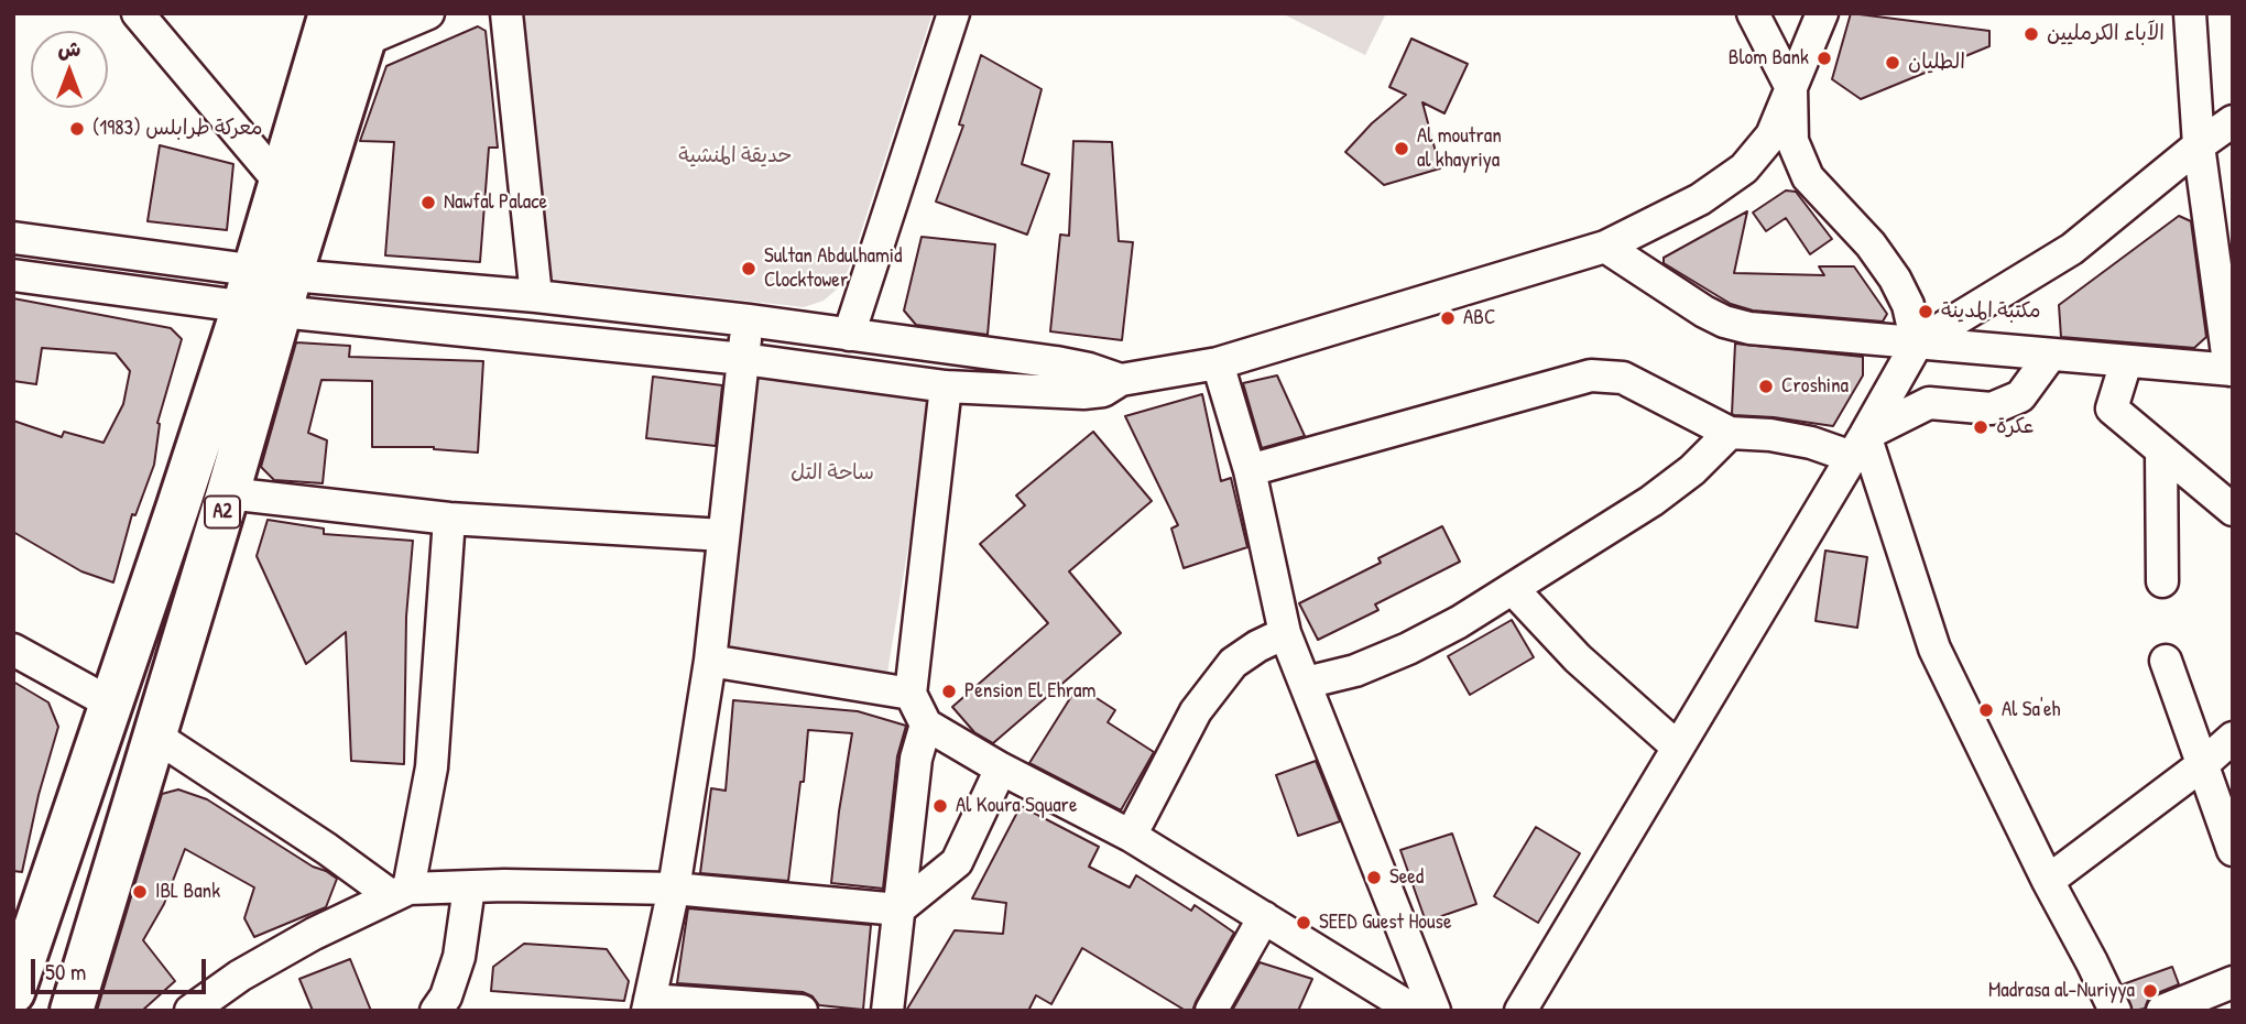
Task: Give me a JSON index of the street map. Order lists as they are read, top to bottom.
{
  "streets": {
    "highway": ["A2"]
  },
  "parks": ["حديقة المنشية", "ساحة التل"],
  "places": [
    "الآباء الكرمليين",
    "Blom Bank",
    "الطليان",
    "معركة طرابلس (1983)",
    "Al moutran al khayriya",
    "Nawfal Palace",
    "Sultan Abdulhamid Clocktower",
    "مكتبة المدينة",
    "ABC",
    "Croshina",
    "عكرة",
    "Pension El Ehram",
    "Al Sa'eh",
    "Al Koura Square",
    "Seed",
    "IBL Bank",
    "SEED Guest House",
    "Madrasa al-Nuriyya"
  ],
  "scale_bar": "50 m",
  "north": "top"
}
